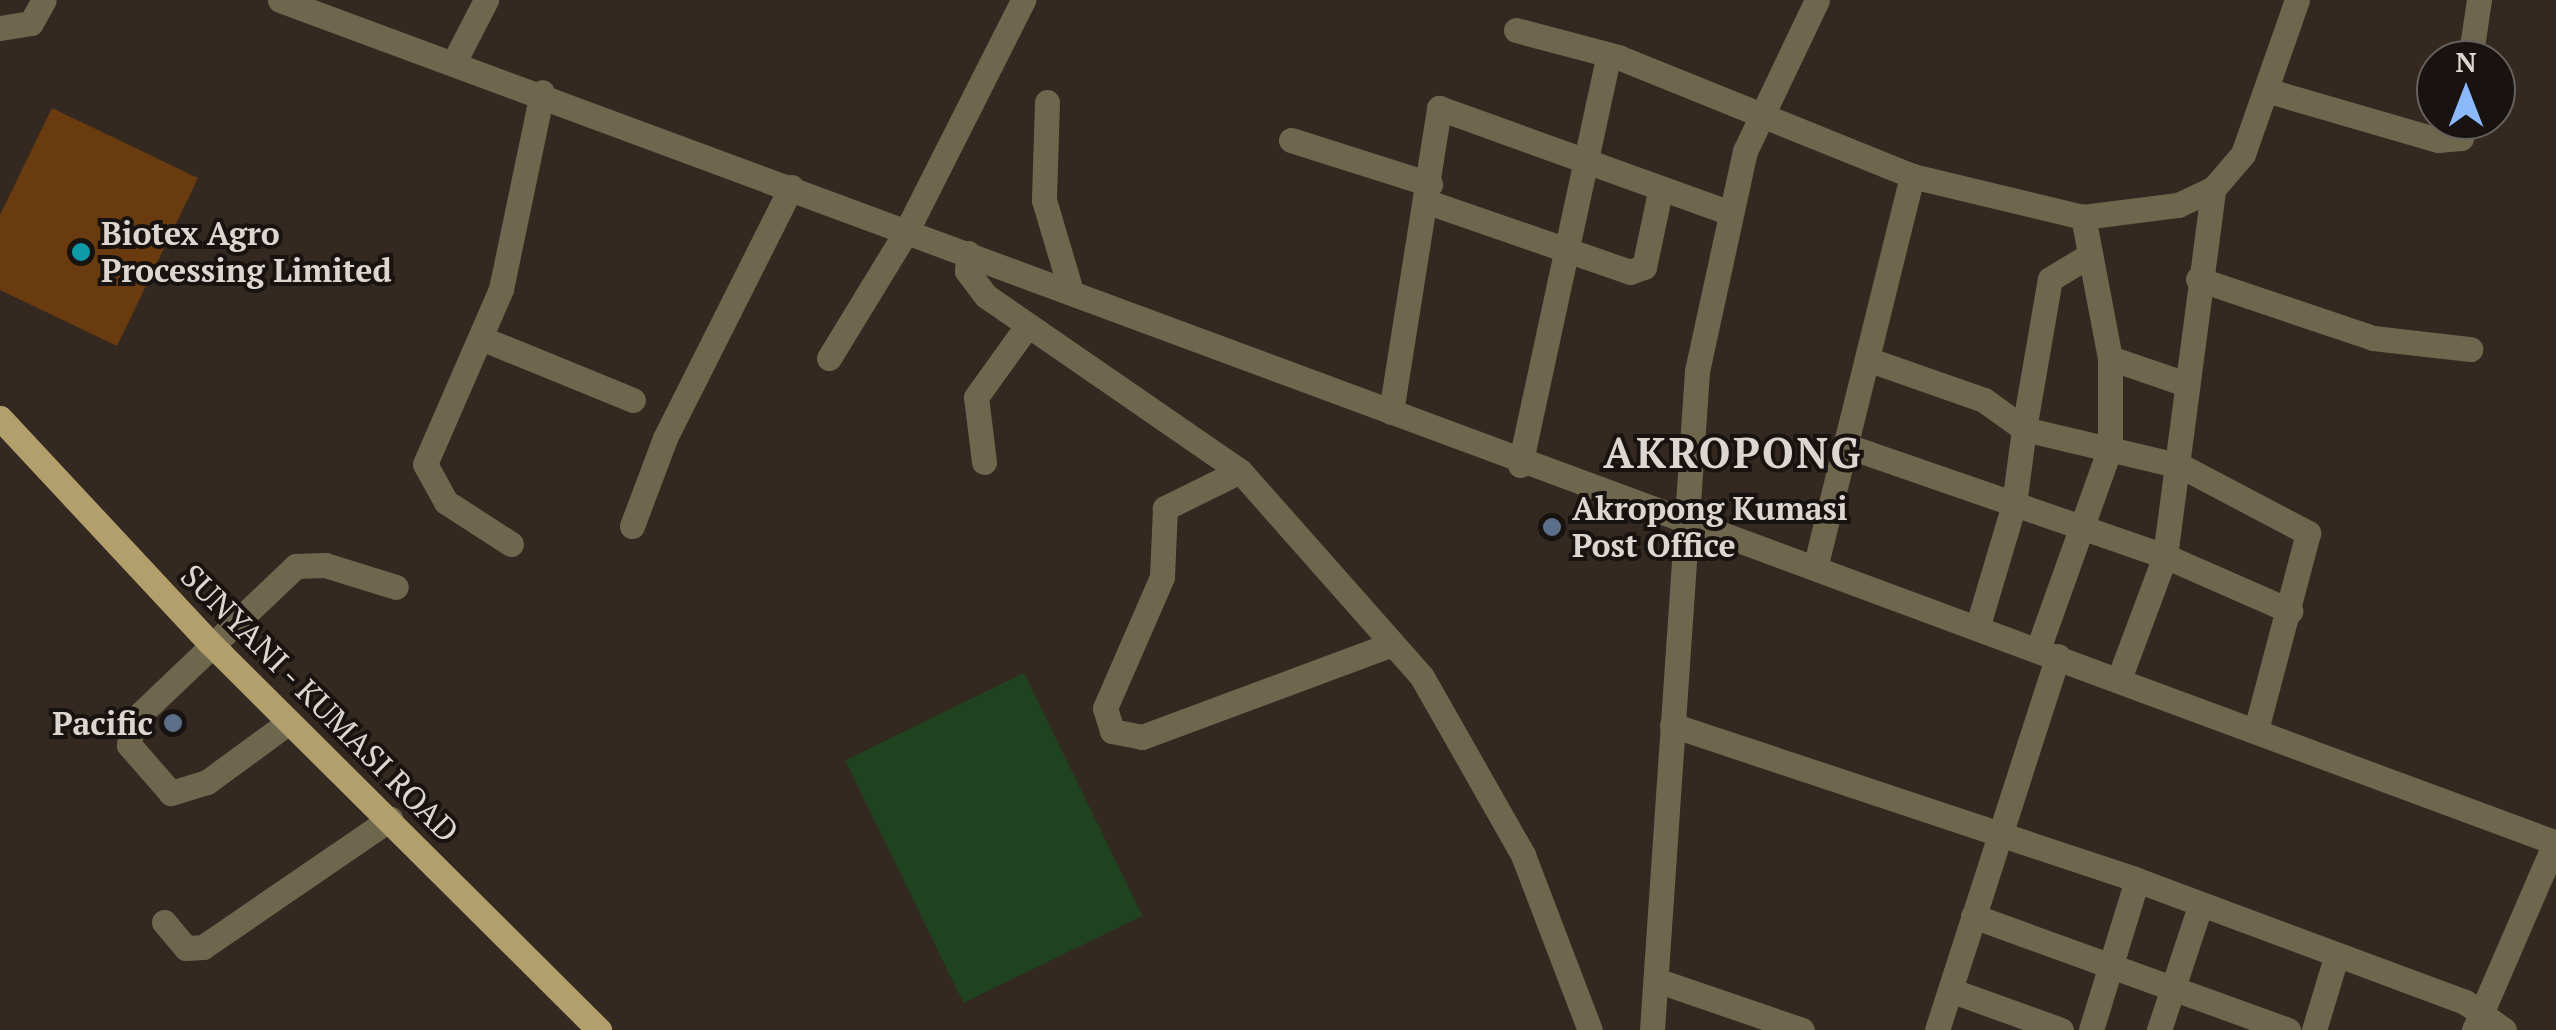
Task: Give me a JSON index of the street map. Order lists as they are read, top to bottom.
{
  "streets": {
    "main road": ["SUNYANI - KUMASI ROAD"]
  },
  "districts": ["AKROPONG"],
  "places": ["Biotex Agro Processing Limited", "Akropong Kumasi Post Office", "Pacific"],
  "north": "top"
}
